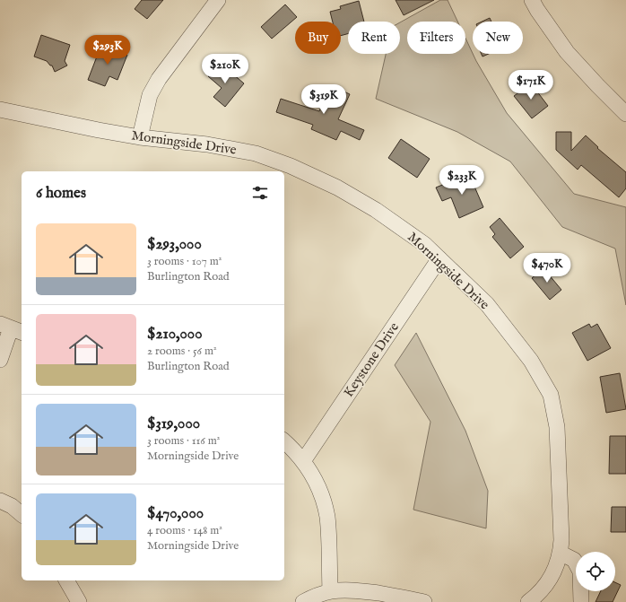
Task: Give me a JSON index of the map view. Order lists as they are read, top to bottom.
{
  "streets": {
    "street": ["Morningside Drive", "Keystone Drive"]
  },
  "crossings": [
    ["Morningside Drive", "Keystone Drive"]
  ],
  "page": {
    "chip": [
      "Buy",
      "Rent",
      "Filters",
      "New"
    ],
    "price": [
      "$293K",
      "$210K",
      "$171K",
      "$319K",
      "$233K",
      "$470K"
    ],
    "heading": "6 homes",
    "list": [
      {
        "name": "$293,000",
        "note": "3 rooms · 107 m² · Burlington Road"
      },
      {
        "name": "$210,000",
        "note": "2 rooms · 56 m² · Burlington Road"
      },
      {
        "name": "$319,000",
        "note": "3 rooms · 116 m² · Morningside Drive"
      },
      {
        "name": "$470,000",
        "note": "4 rooms · 148 m² · Morningside Drive"
      }
    ]
  }
}
